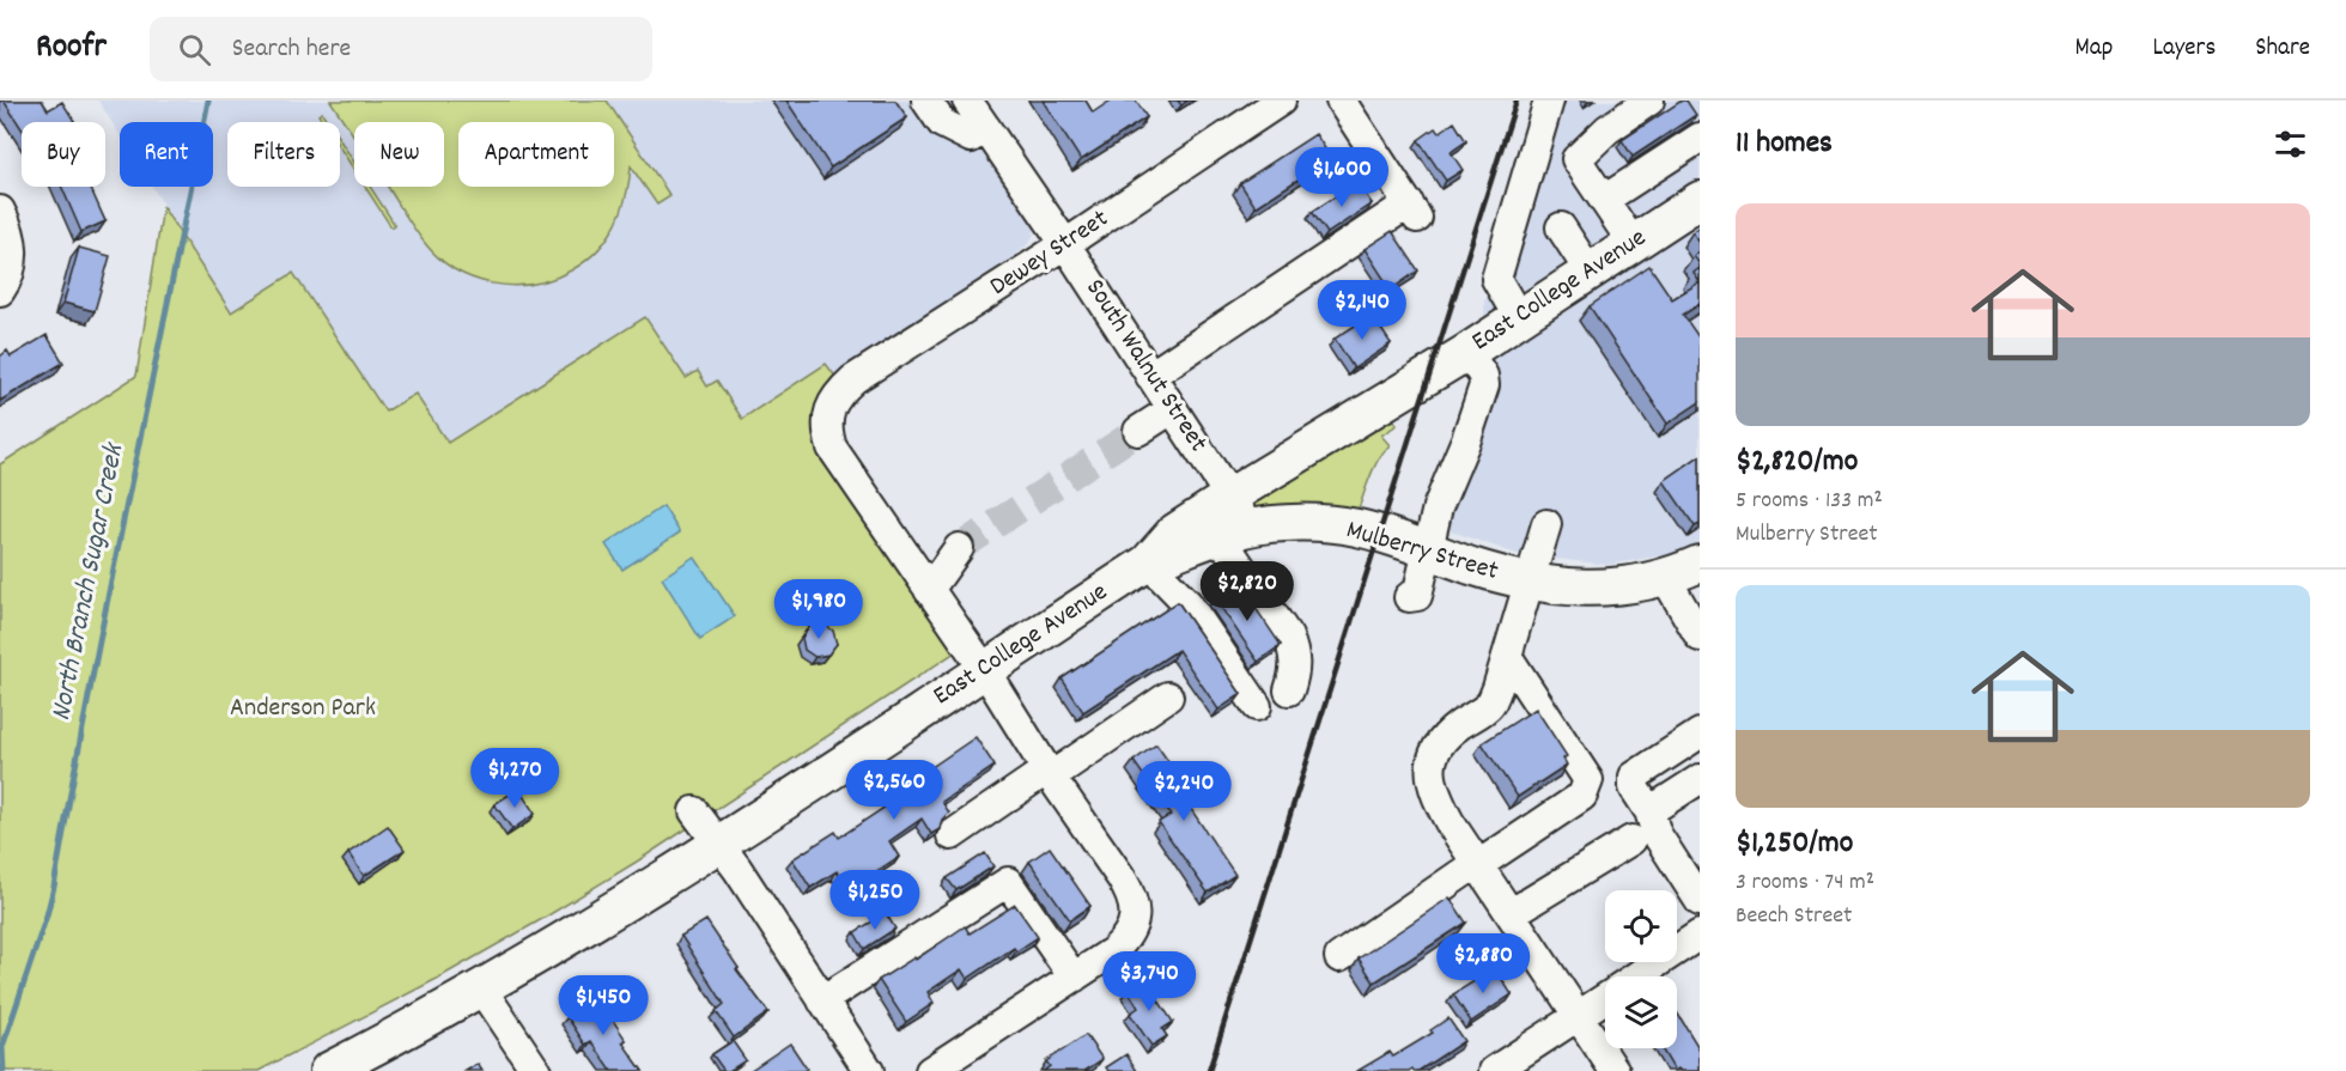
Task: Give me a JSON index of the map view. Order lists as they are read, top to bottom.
{
  "streets": {
    "main road": ["East College Avenue", "Mulberry Street"],
    "street": ["Dewey Street", "South Walnut Street"]
  },
  "crossings": [
    ["Dewey Street", "South Walnut Street"],
    ["East College Avenue", "South Walnut Street"],
    ["East College Avenue", "Mulberry Street"],
    ["South Walnut Street", "Mulberry Street"]
  ],
  "water": ["North Branch Sugar Creek"],
  "parks": ["Anderson Park"],
  "page": {
    "header": "Roofr",
    "search": "Search here",
    "nav": ["Map", "Layers", "Share"],
    "heading": "11 homes",
    "chip": [
      "Buy",
      "Rent",
      "Filters",
      "New",
      "Apartment"
    ],
    "price": [
      "$1,600",
      "$2,140",
      "$2,820",
      "$1,980",
      "$1,270",
      "$2,560",
      "$2,240",
      "$1,250",
      "$2,880",
      "$3,740",
      "$1,450"
    ],
    "list": [
      {
        "name": "$2,820/mo",
        "note": "5 rooms · 133 m² · Mulberry Street"
      },
      {
        "name": "$1,250/mo",
        "note": "3 rooms · 74 m² · Beech Street"
      }
    ]
  }
}
